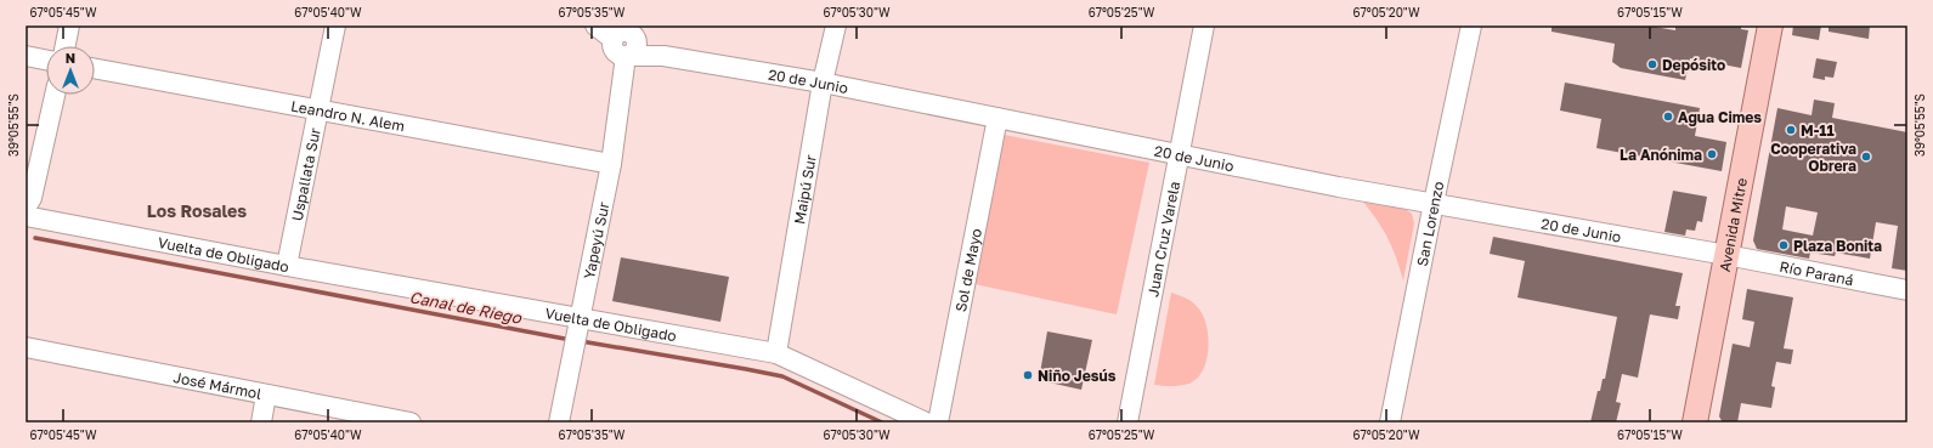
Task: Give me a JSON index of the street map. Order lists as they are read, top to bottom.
{
  "streets": {
    "main road": ["Avenida Mitre"],
    "street": [
      "20 de Junio",
      "Leandro N. Alem",
      "Uspallata Sur",
      "Maipú Sur",
      "San Lorenzo",
      "Juan Cruz Varela",
      "Yapeyú Sur",
      "Vuelta de Obligado",
      "Sol de Mayo",
      "Río Paraná",
      "José Mármol"
    ]
  },
  "crossings": [
    ["20 de Junio", "Maipú Sur"],
    ["20 de Junio", "San Lorenzo"],
    ["20 de Junio", "Avenida Mitre"],
    ["20 de Junio", "Juan Cruz Varela"],
    ["20 de Junio", "Yapeyú Sur"],
    ["20 de Junio", "Sol de Mayo"],
    ["20 de Junio", "Río Paraná"],
    ["Leandro N. Alem", "Uspallata Sur"],
    ["Leandro N. Alem", "Yapeyú Sur"],
    ["Uspallata Sur", "Vuelta de Obligado"],
    ["Maipú Sur", "Vuelta de Obligado"],
    ["Avenida Mitre", "Río Paraná"],
    ["Yapeyú Sur", "Vuelta de Obligado"]
  ],
  "districts": ["Los Rosales"],
  "water": ["Canal de Riego"],
  "places": [
    "Depósito",
    "Agua Cimes",
    "M-11",
    "La Anónima",
    "Cooperativa Obrera",
    "Plaza Bonita",
    "Niño Jesús"
  ],
  "north": "top",
  "coordinates": [
    "67°05'45\"W",
    "67°05'40\"W",
    "67°05'35\"W",
    "67°05'30\"W",
    "67°05'25\"W",
    "67°05'20\"W",
    "67°05'15\"W",
    "39°05'55\"S"
  ]
}
